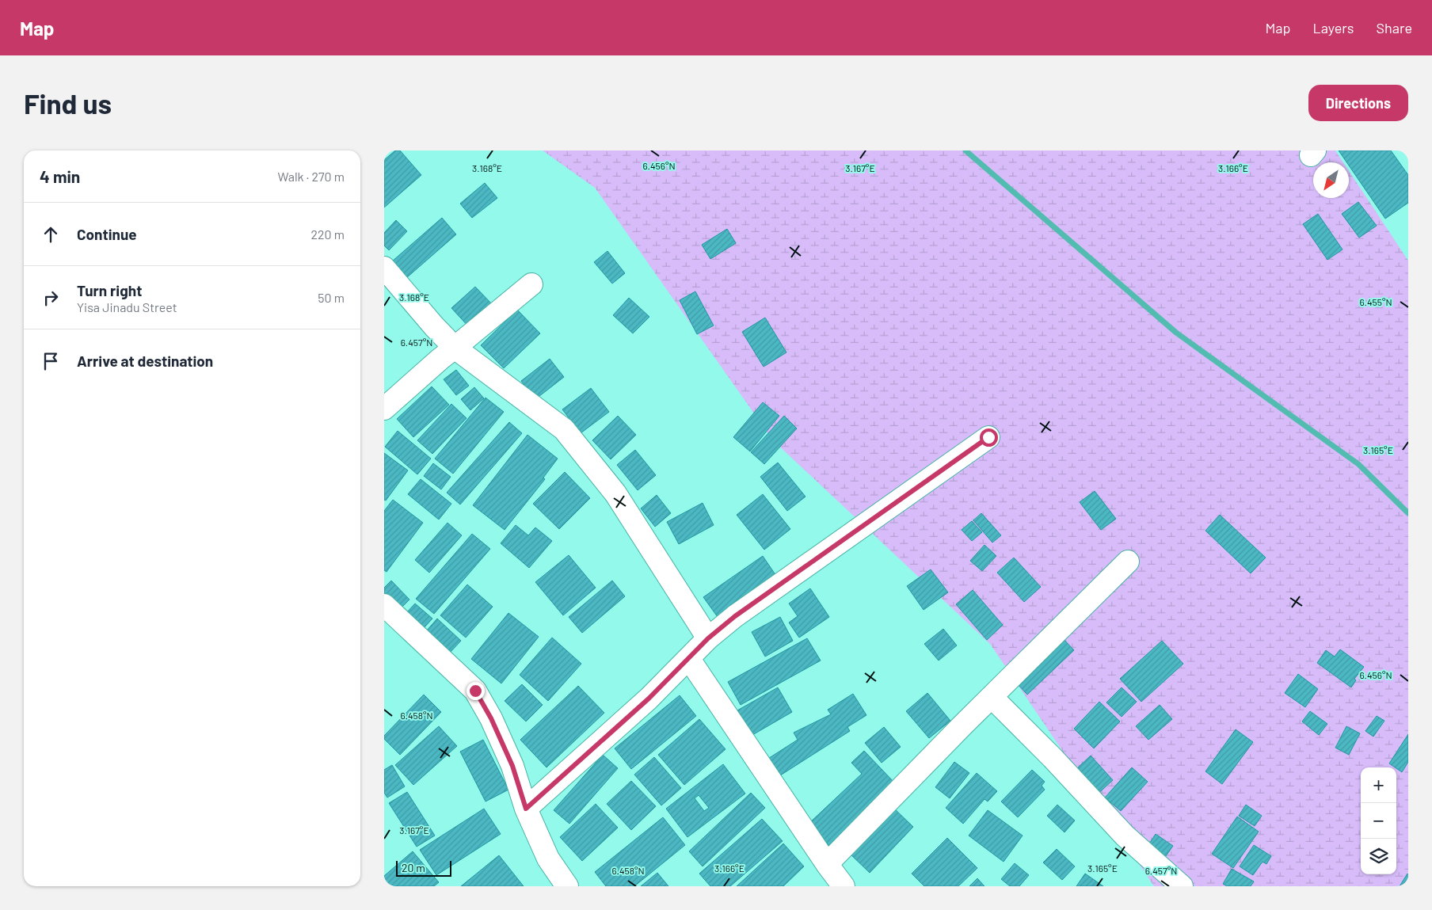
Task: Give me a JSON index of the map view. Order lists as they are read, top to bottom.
{
  "scale_bar": "20 m",
  "north": "bottom left",
  "page": {
    "header": "Map",
    "nav": ["Map", "Layers", "Share"],
    "buttons": "Directions",
    "title": "Find us",
    "heading": ["4 min", "Walk · 270 m"],
    "list": [
      ["Continue", "220 m"],
      ["Turn right", "Yisa Jinadu Street", "50 m"],
      "Arrive at destination"
    ],
    "map_buttons": ["+", "−"],
    "scale": "20 m"
  },
  "coordinates": [
    "6.456°N",
    "3.168°E",
    "3.167°E",
    "3.166°E",
    "6.455°N",
    "6.457°N",
    "3.165°E",
    "6.458°N"
  ]
}
